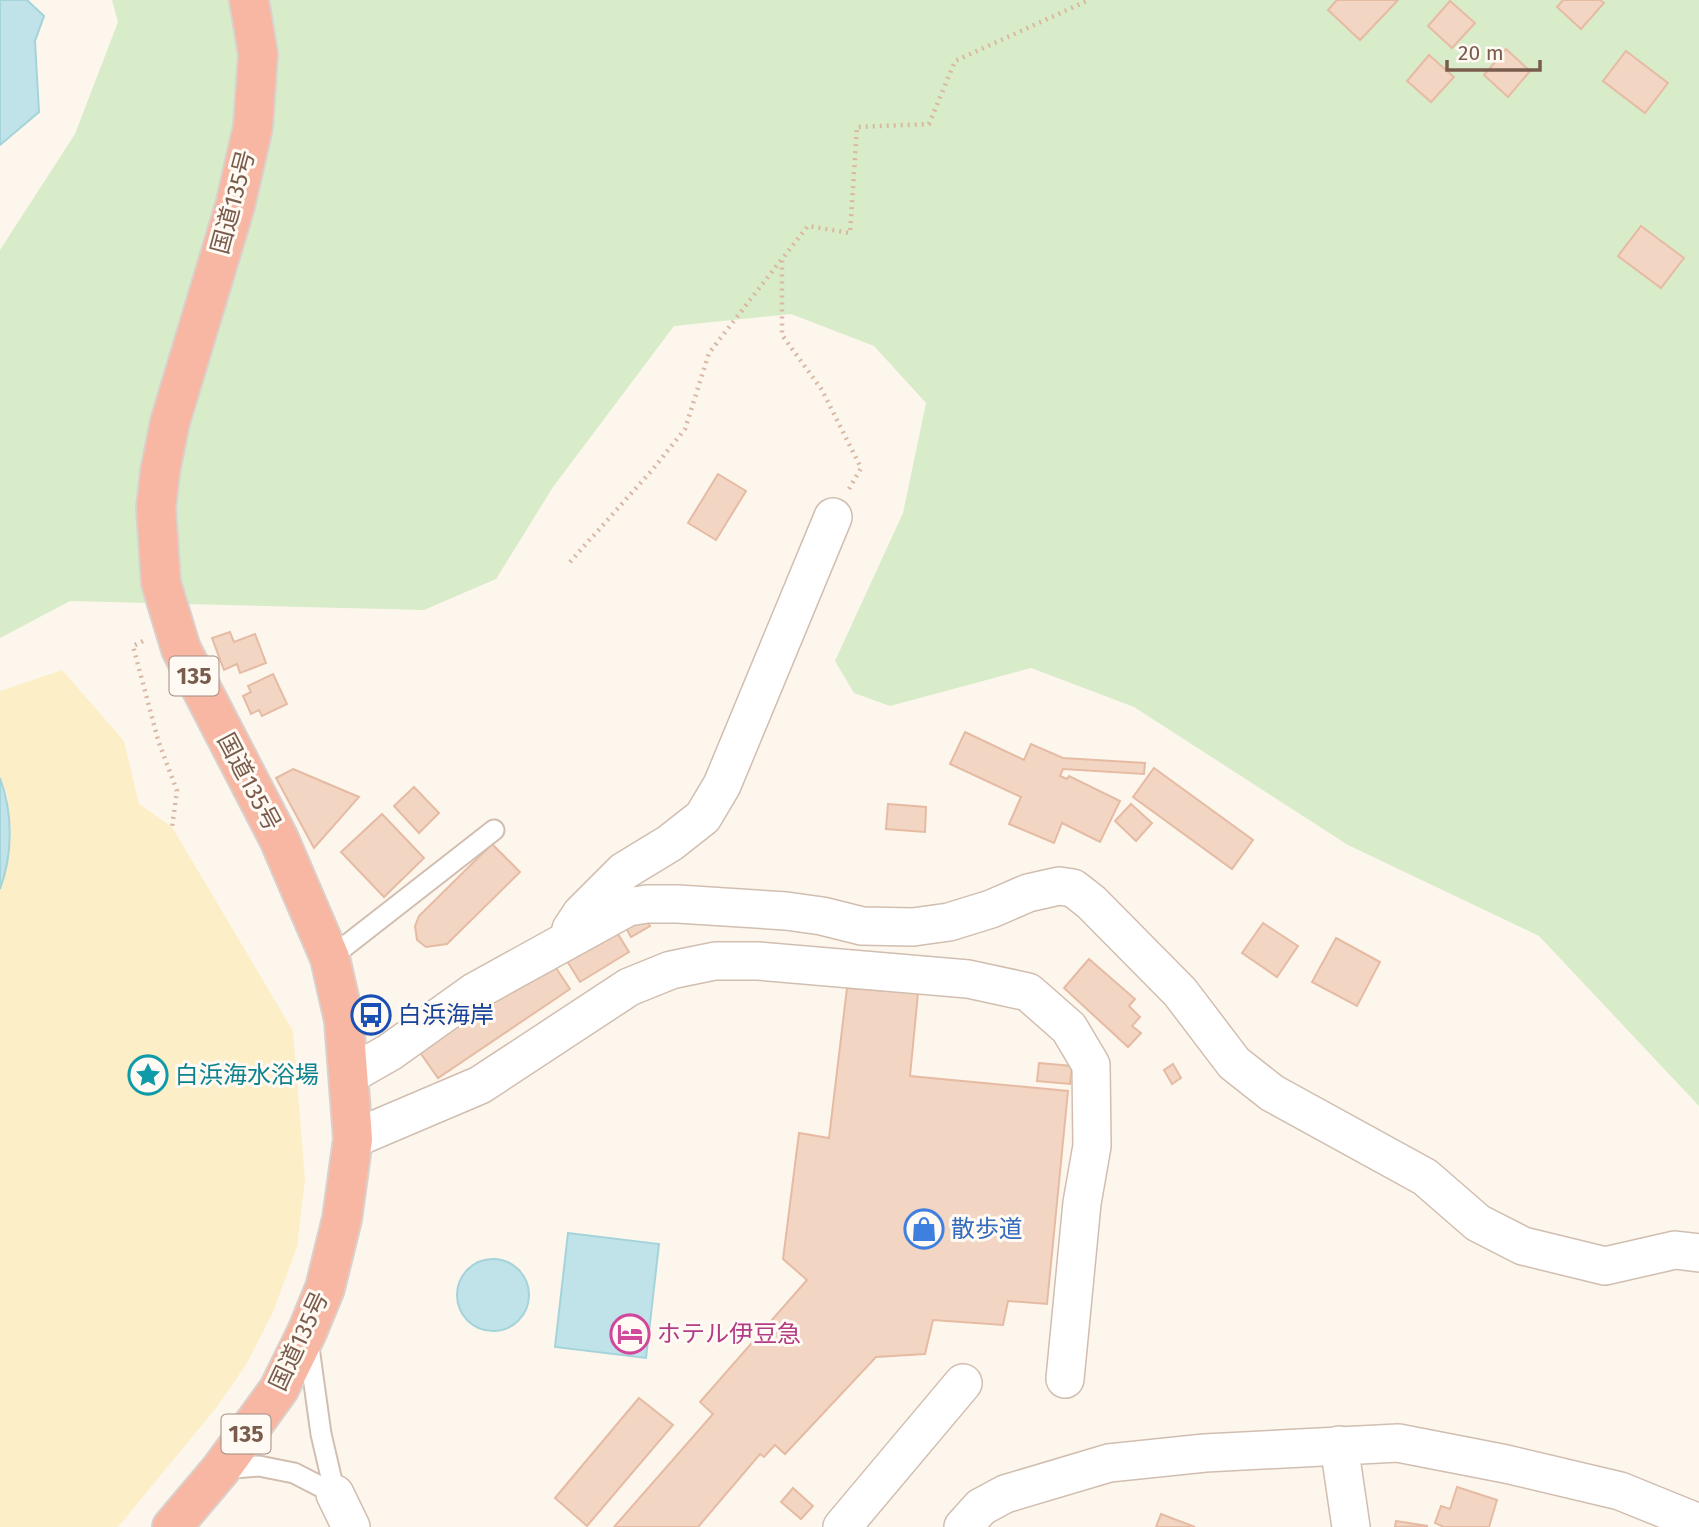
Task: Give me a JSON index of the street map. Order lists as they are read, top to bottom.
{
  "streets": {
    "highway": ["国道135号", "135"]
  },
  "places": {
    "bus stop": ["白浜海岸"],
    "place": ["白浜海水浴場"],
    "shop": ["散歩道"],
    "hotel": ["ホテル伊豆急"]
  },
  "scale_bar": "20 m"
}
